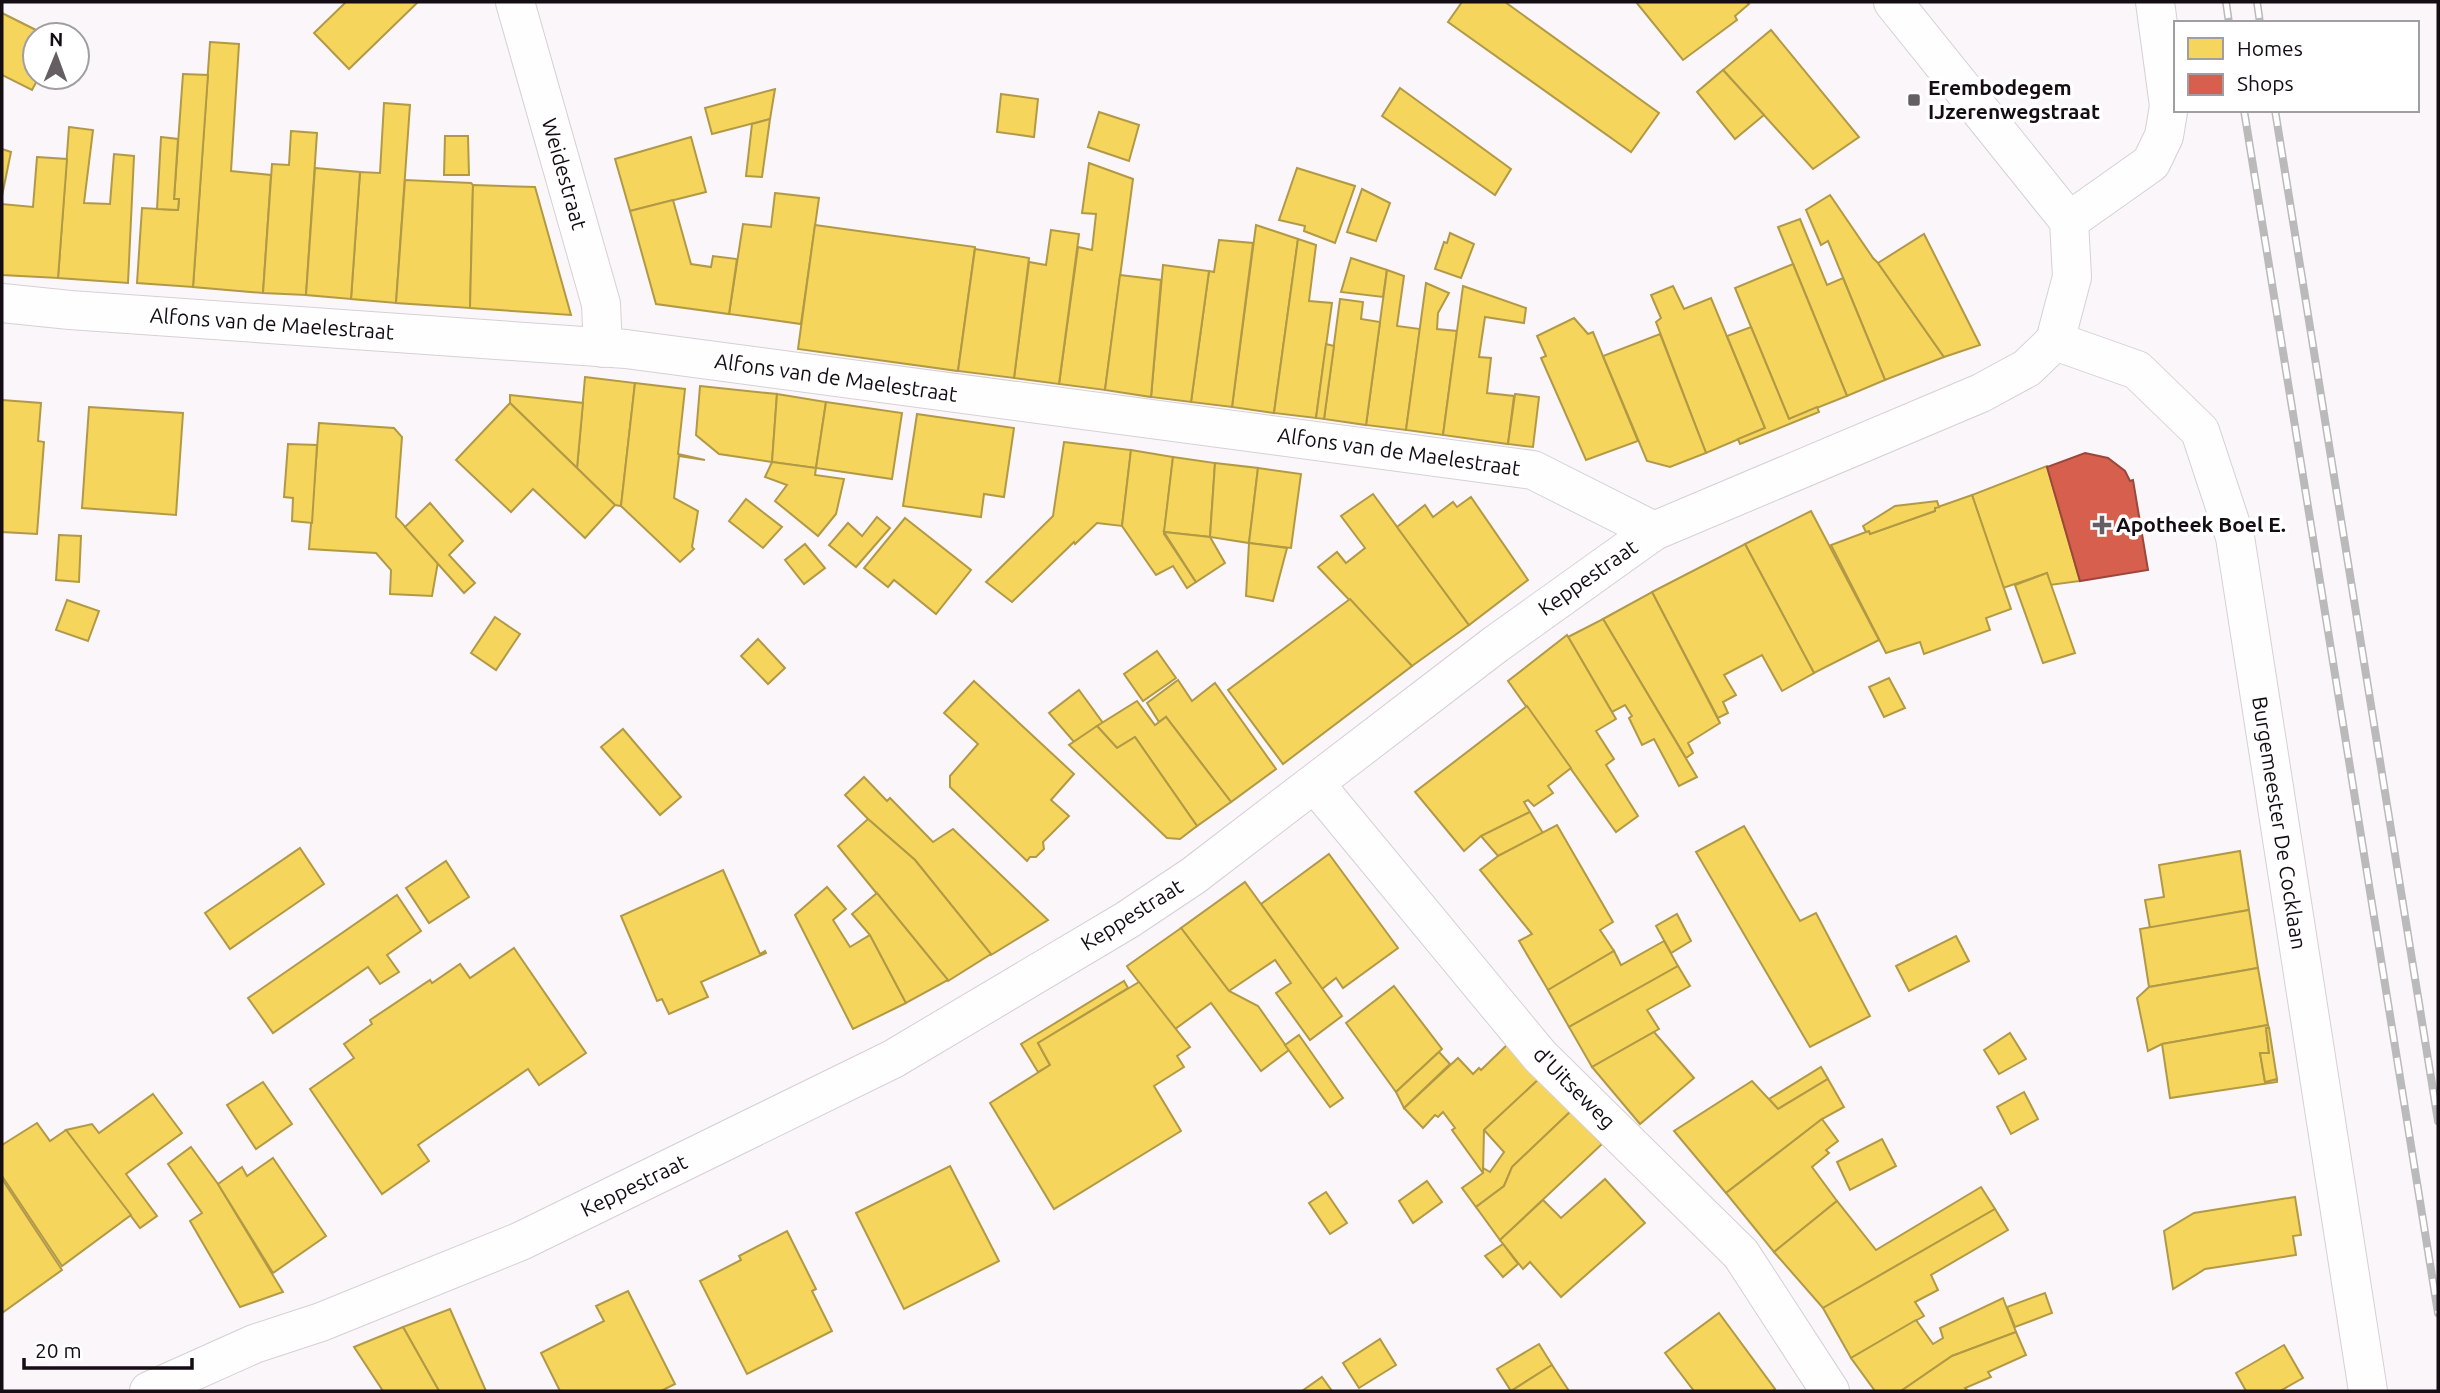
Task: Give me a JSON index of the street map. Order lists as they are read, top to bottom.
{
  "streets": {
    "street": [
      "Weidestraat",
      "Alfons van de Maelestraat",
      "Keppestraat",
      "Burgemeester De Cocklaan",
      "d'Uitseweg"
    ]
  },
  "crossings": [
    ["Weidestraat", "Alfons van de Maelestraat"],
    ["Alfons van de Maelestraat", "Keppestraat"],
    ["Keppestraat", "Burgemeester De Cocklaan"],
    ["Keppestraat", "d'Uitseweg"]
  ],
  "places": {
    "transit": ["Erembodegem IJzerenwegstraat"],
    "health": ["Apotheek Boel E."]
  },
  "legend": ["Homes", "Shops"],
  "scale_bar": "20 m",
  "north": "top"
}
